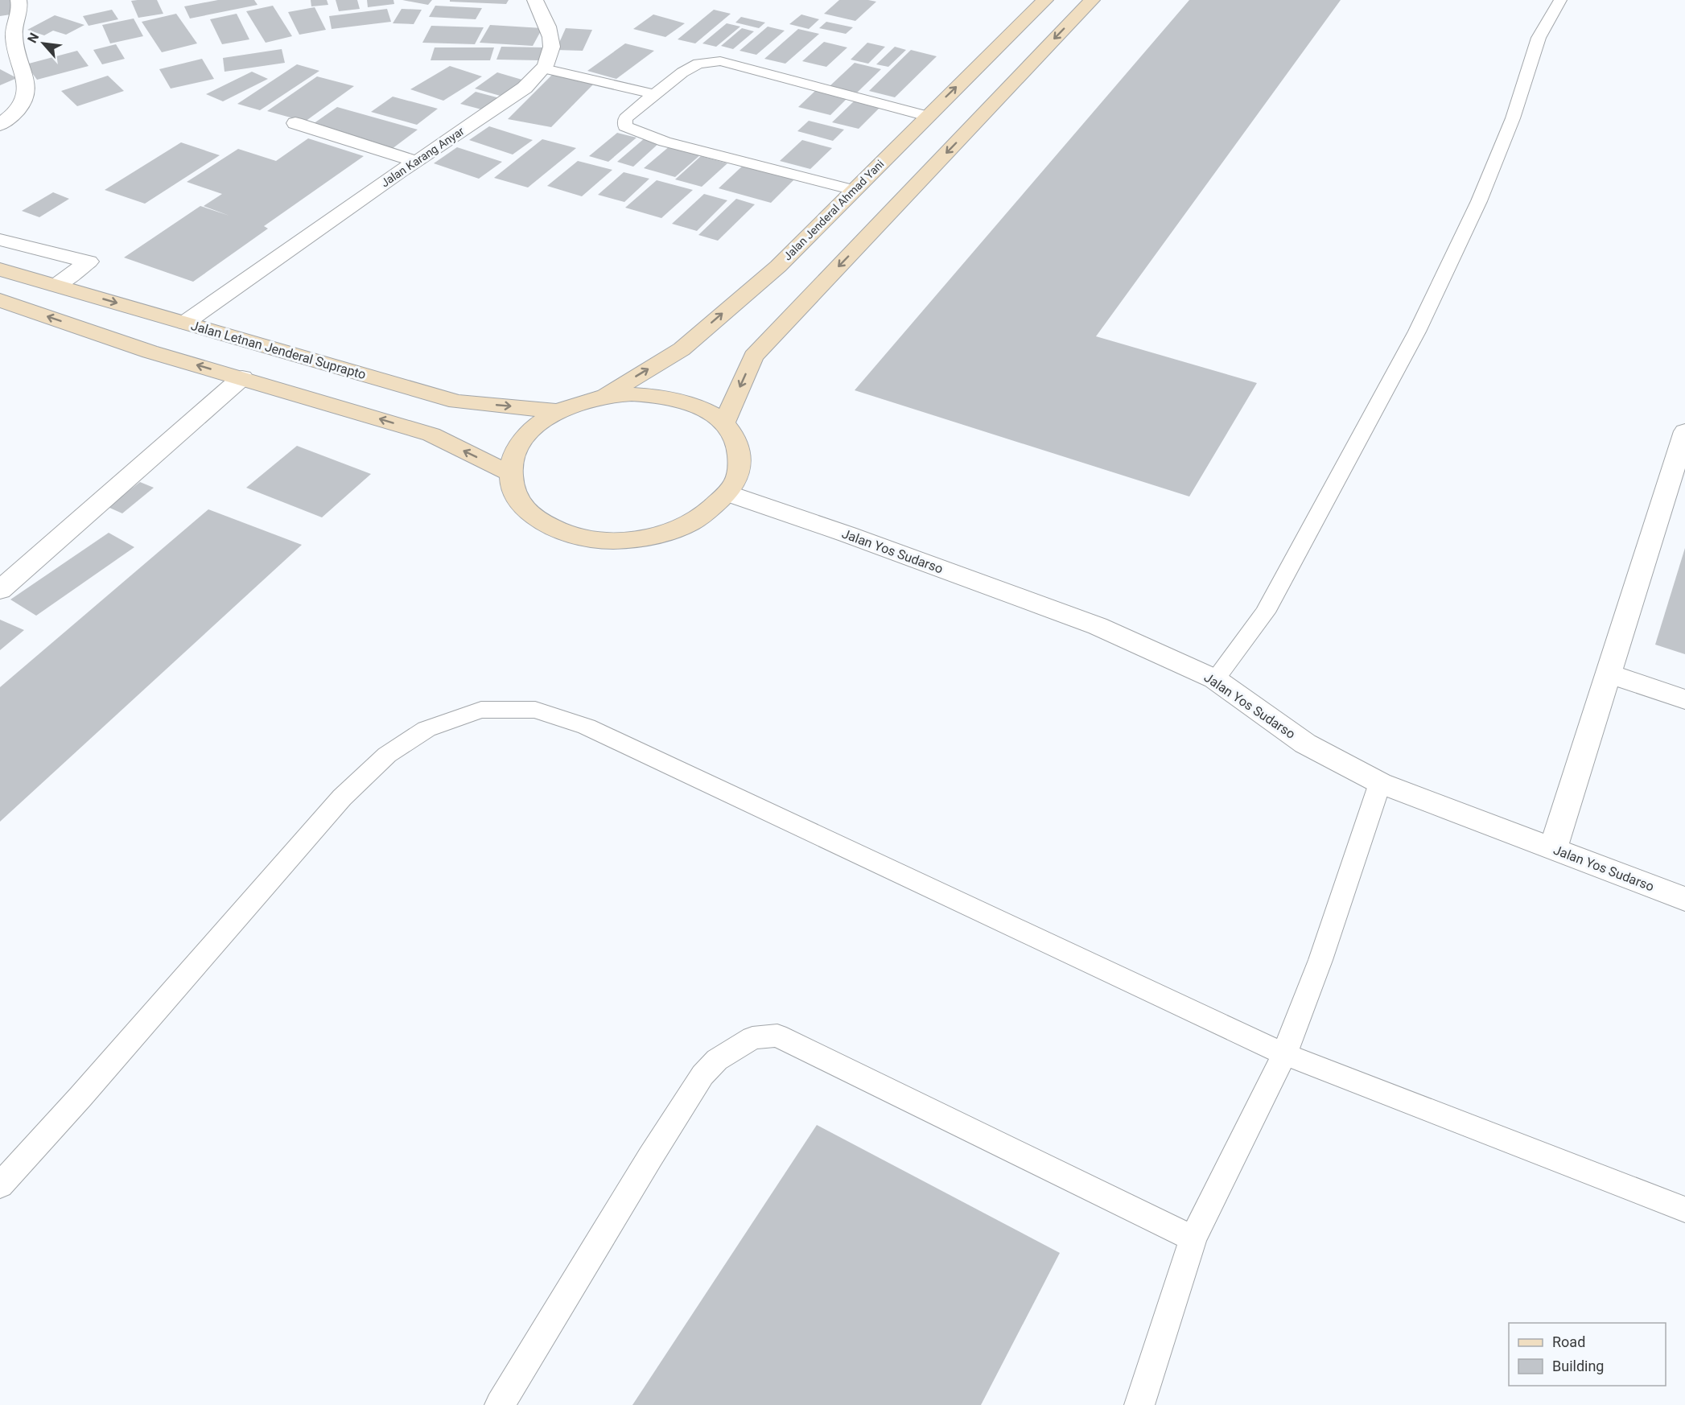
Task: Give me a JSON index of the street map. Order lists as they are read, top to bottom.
{
  "streets": {
    "main road": ["Jalan Jenderal Ahmad Yani", "Jalan Letnan Jenderal Suprapto"],
    "street": ["Jalan Karang Anyar", "Jalan Yos Sudarso"]
  },
  "crossings": [
    ["Jalan Karang Anyar", "Jalan Letnan Jenderal Suprapto"]
  ],
  "legend": ["Road", "Building"],
  "north": "top left"
}
